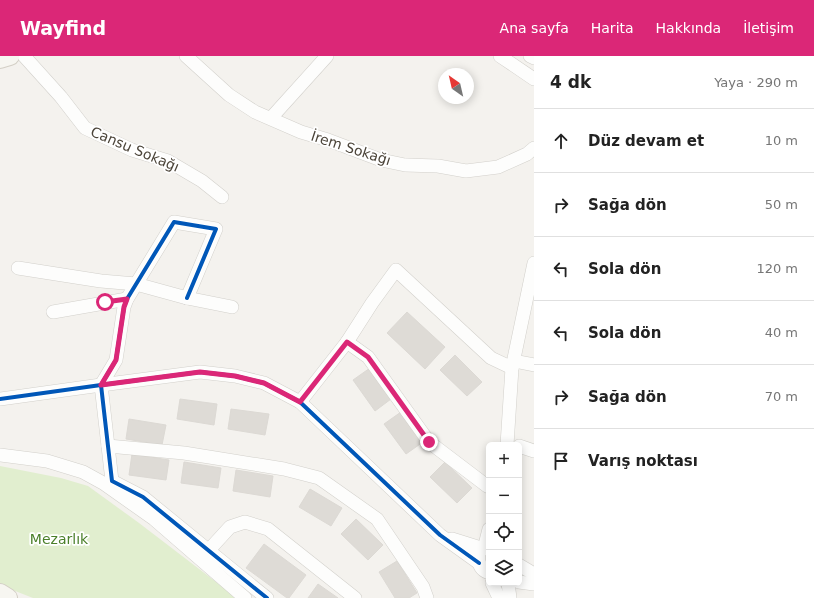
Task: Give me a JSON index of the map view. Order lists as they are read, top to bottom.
{
  "streets": {
    "street": ["İrem Sokağı", "Cansu Sokağı"]
  },
  "parks": ["Mezarlık"],
  "north": "top left",
  "page": {
    "header": "Wayfind",
    "nav": [
      "Ana sayfa",
      "Harita",
      "Hakkında",
      "İletişim"
    ],
    "heading": ["4 dk", "Yaya · 290 m"],
    "list": [
      ["Düz devam et", "10 m"],
      ["Sağa dön", "50 m"],
      ["Sola dön", "120 m"],
      ["Sola dön", "40 m"],
      ["Sağa dön", "70 m"],
      "Varış noktası"
    ],
    "map_buttons": ["+", "−"]
  }
}
